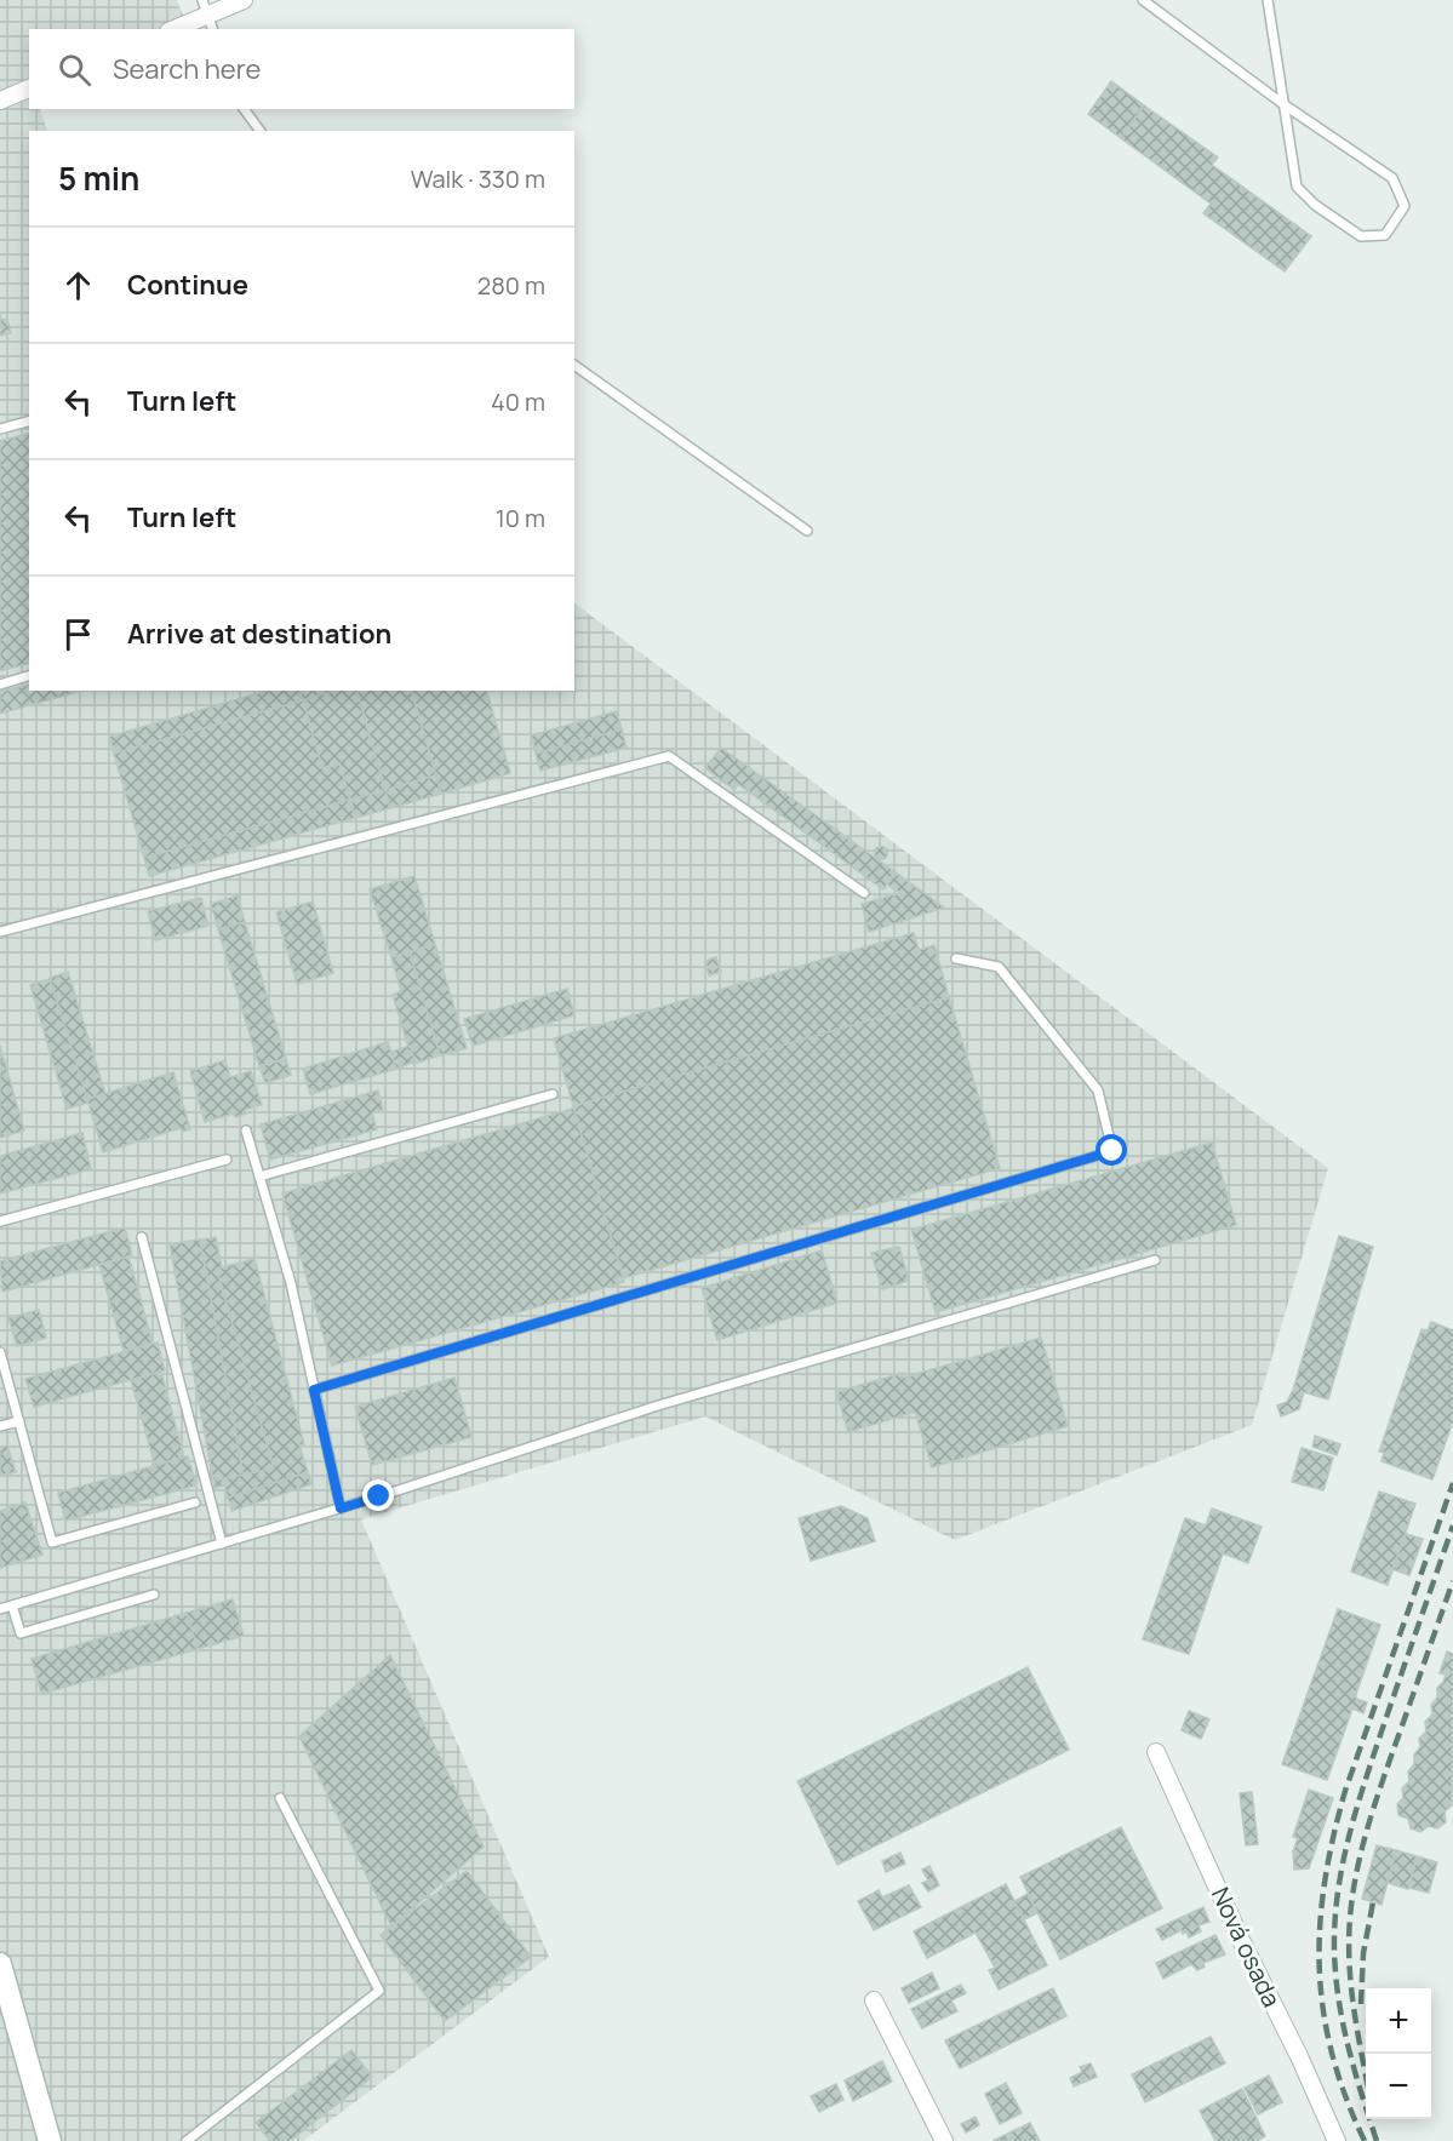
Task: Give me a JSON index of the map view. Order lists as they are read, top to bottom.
{
  "streets": {
    "street": ["Nová osada"]
  },
  "page": {
    "search": "Search here",
    "heading": ["5 min", "Walk · 330 m"],
    "list": [
      ["Continue", "280 m"],
      ["Turn left", "40 m"],
      ["Turn left", "10 m"],
      "Arrive at destination"
    ],
    "map_buttons": ["+", "−"]
  }
}
